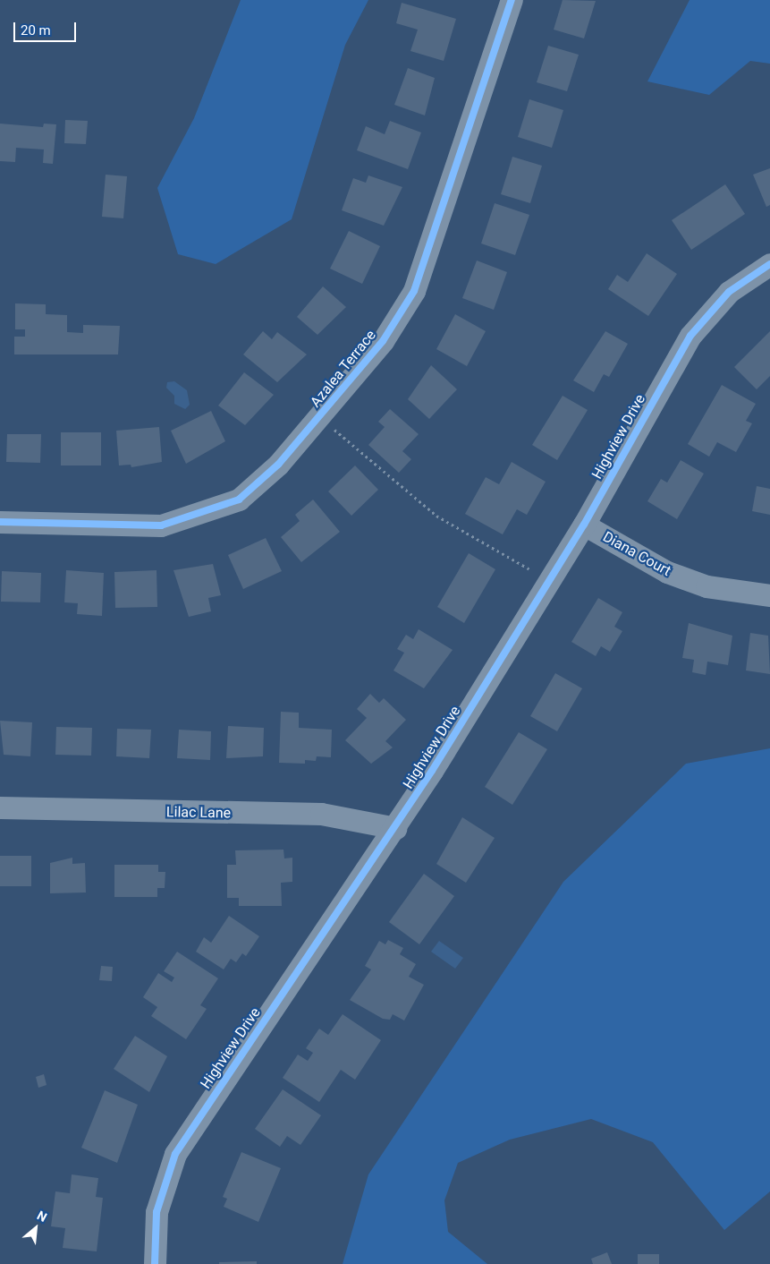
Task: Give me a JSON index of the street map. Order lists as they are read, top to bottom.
{
  "streets": {
    "street": [
      "Azalea Terrace",
      "Highview Drive",
      "Diana Court",
      "Lilac Lane"
    ]
  },
  "crossings": [
    ["Highview Drive", "Diana Court"],
    ["Highview Drive", "Lilac Lane"]
  ],
  "scale_bar": "20 m",
  "north": "top right"
}
